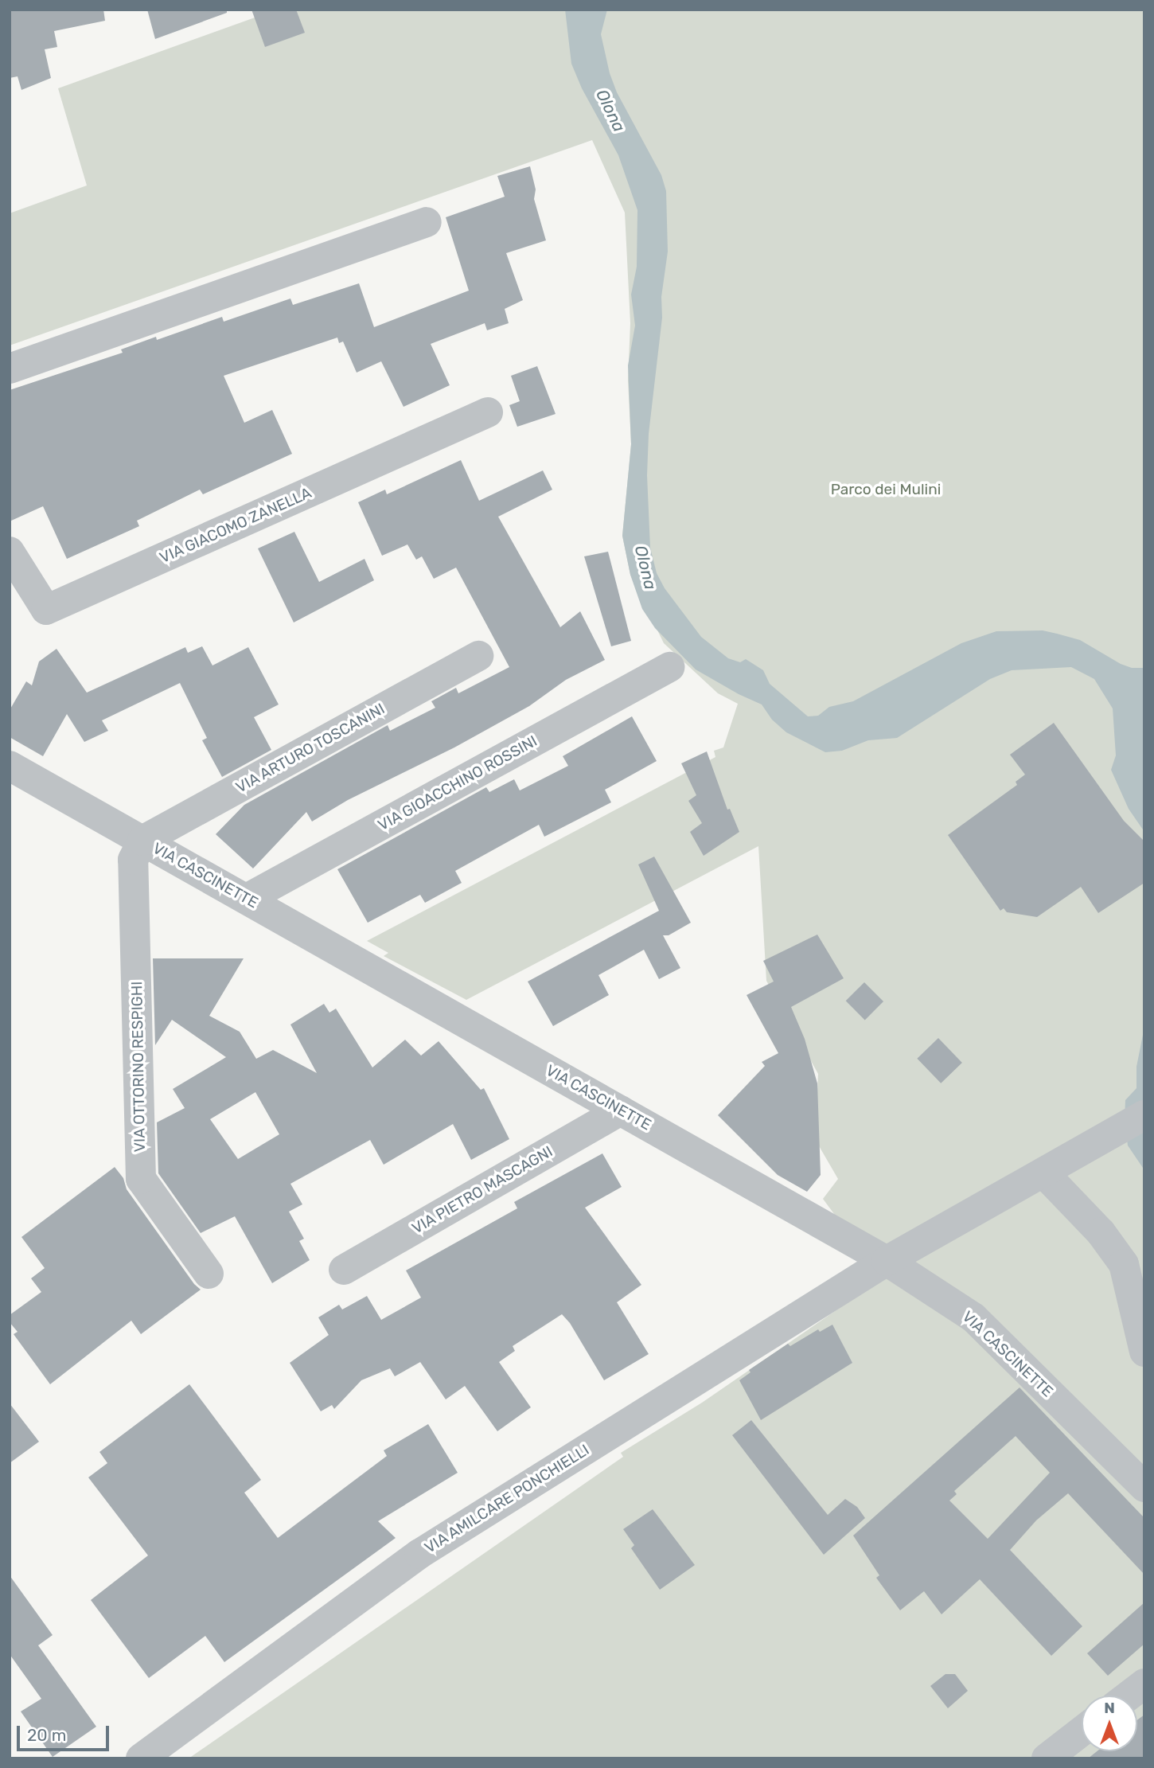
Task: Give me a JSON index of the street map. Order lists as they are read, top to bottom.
{
  "streets": {
    "street": [
      "VIA GIACOMO ZANELLA",
      "VIA ARTURO TOSCANINI",
      "VIA GIOACCHINO ROSSINI",
      "VIA CASCINETTE",
      "VIA OTTORINO RESPIGHI",
      "VIA PIETRO MASCAGNI",
      "VIA AMILCARE PONCHIELLI"
    ]
  },
  "crossings": [
    ["VIA ARTURO TOSCANINI", "VIA CASCINETTE"],
    ["VIA ARTURO TOSCANINI", "VIA OTTORINO RESPIGHI"],
    ["VIA GIOACCHINO ROSSINI", "VIA CASCINETTE"],
    ["VIA CASCINETTE", "VIA OTTORINO RESPIGHI"],
    ["VIA CASCINETTE", "VIA PIETRO MASCAGNI"],
    ["VIA CASCINETTE", "VIA AMILCARE PONCHIELLI"]
  ],
  "water": ["Olona"],
  "parks": ["Parco dei Mulini"],
  "scale_bar": "20 m",
  "north": "top"
}
